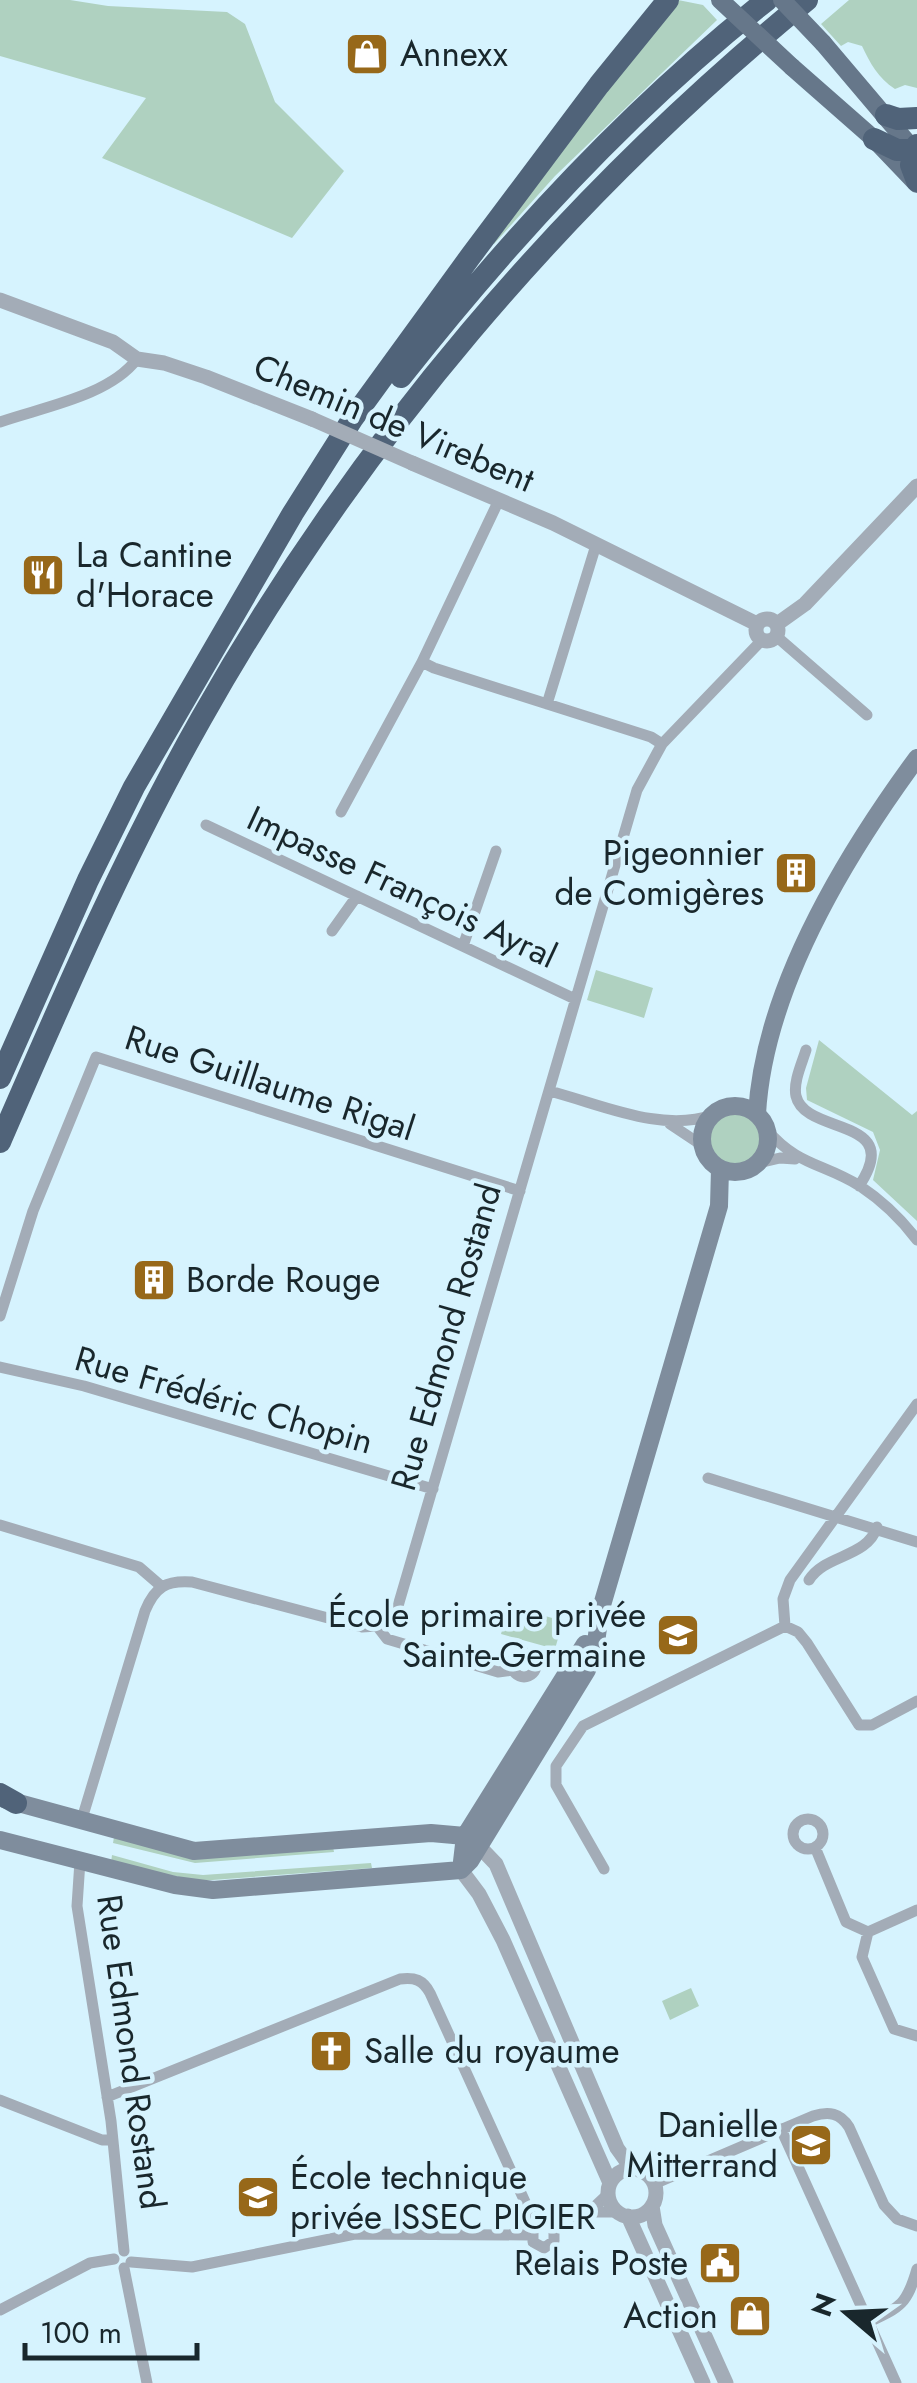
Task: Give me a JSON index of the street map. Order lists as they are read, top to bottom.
{
  "streets": {
    "street": [
      "Chemin de Virebent",
      "Impasse François Ayral",
      "Rue Guillaume Rigal",
      "Rue Edmond Rostand",
      "Rue Frédéric Chopin"
    ]
  },
  "crossings": [
    ["Chemin de Virebent", "Rue Edmond Rostand"],
    ["Impasse François Ayral", "Rue Edmond Rostand"],
    ["Rue Guillaume Rigal", "Rue Edmond Rostand"],
    ["Rue Edmond Rostand", "Rue Frédéric Chopin"]
  ],
  "places": {
    "shop": ["Annexx", "Action"],
    "restaurant": ["La Cantine d'Horace"],
    "building": ["Pigeonnier de Comigères", "Borde Rouge"],
    "school or university": ["École primaire privée Sainte-Germaine", "Danielle Mitterrand", "École technique privée ISSEC PIGIER"],
    "church": ["Salle du royaume"],
    "public building": ["Relais Poste"]
  },
  "scale_bar": "100 m",
  "north": "left"
}
